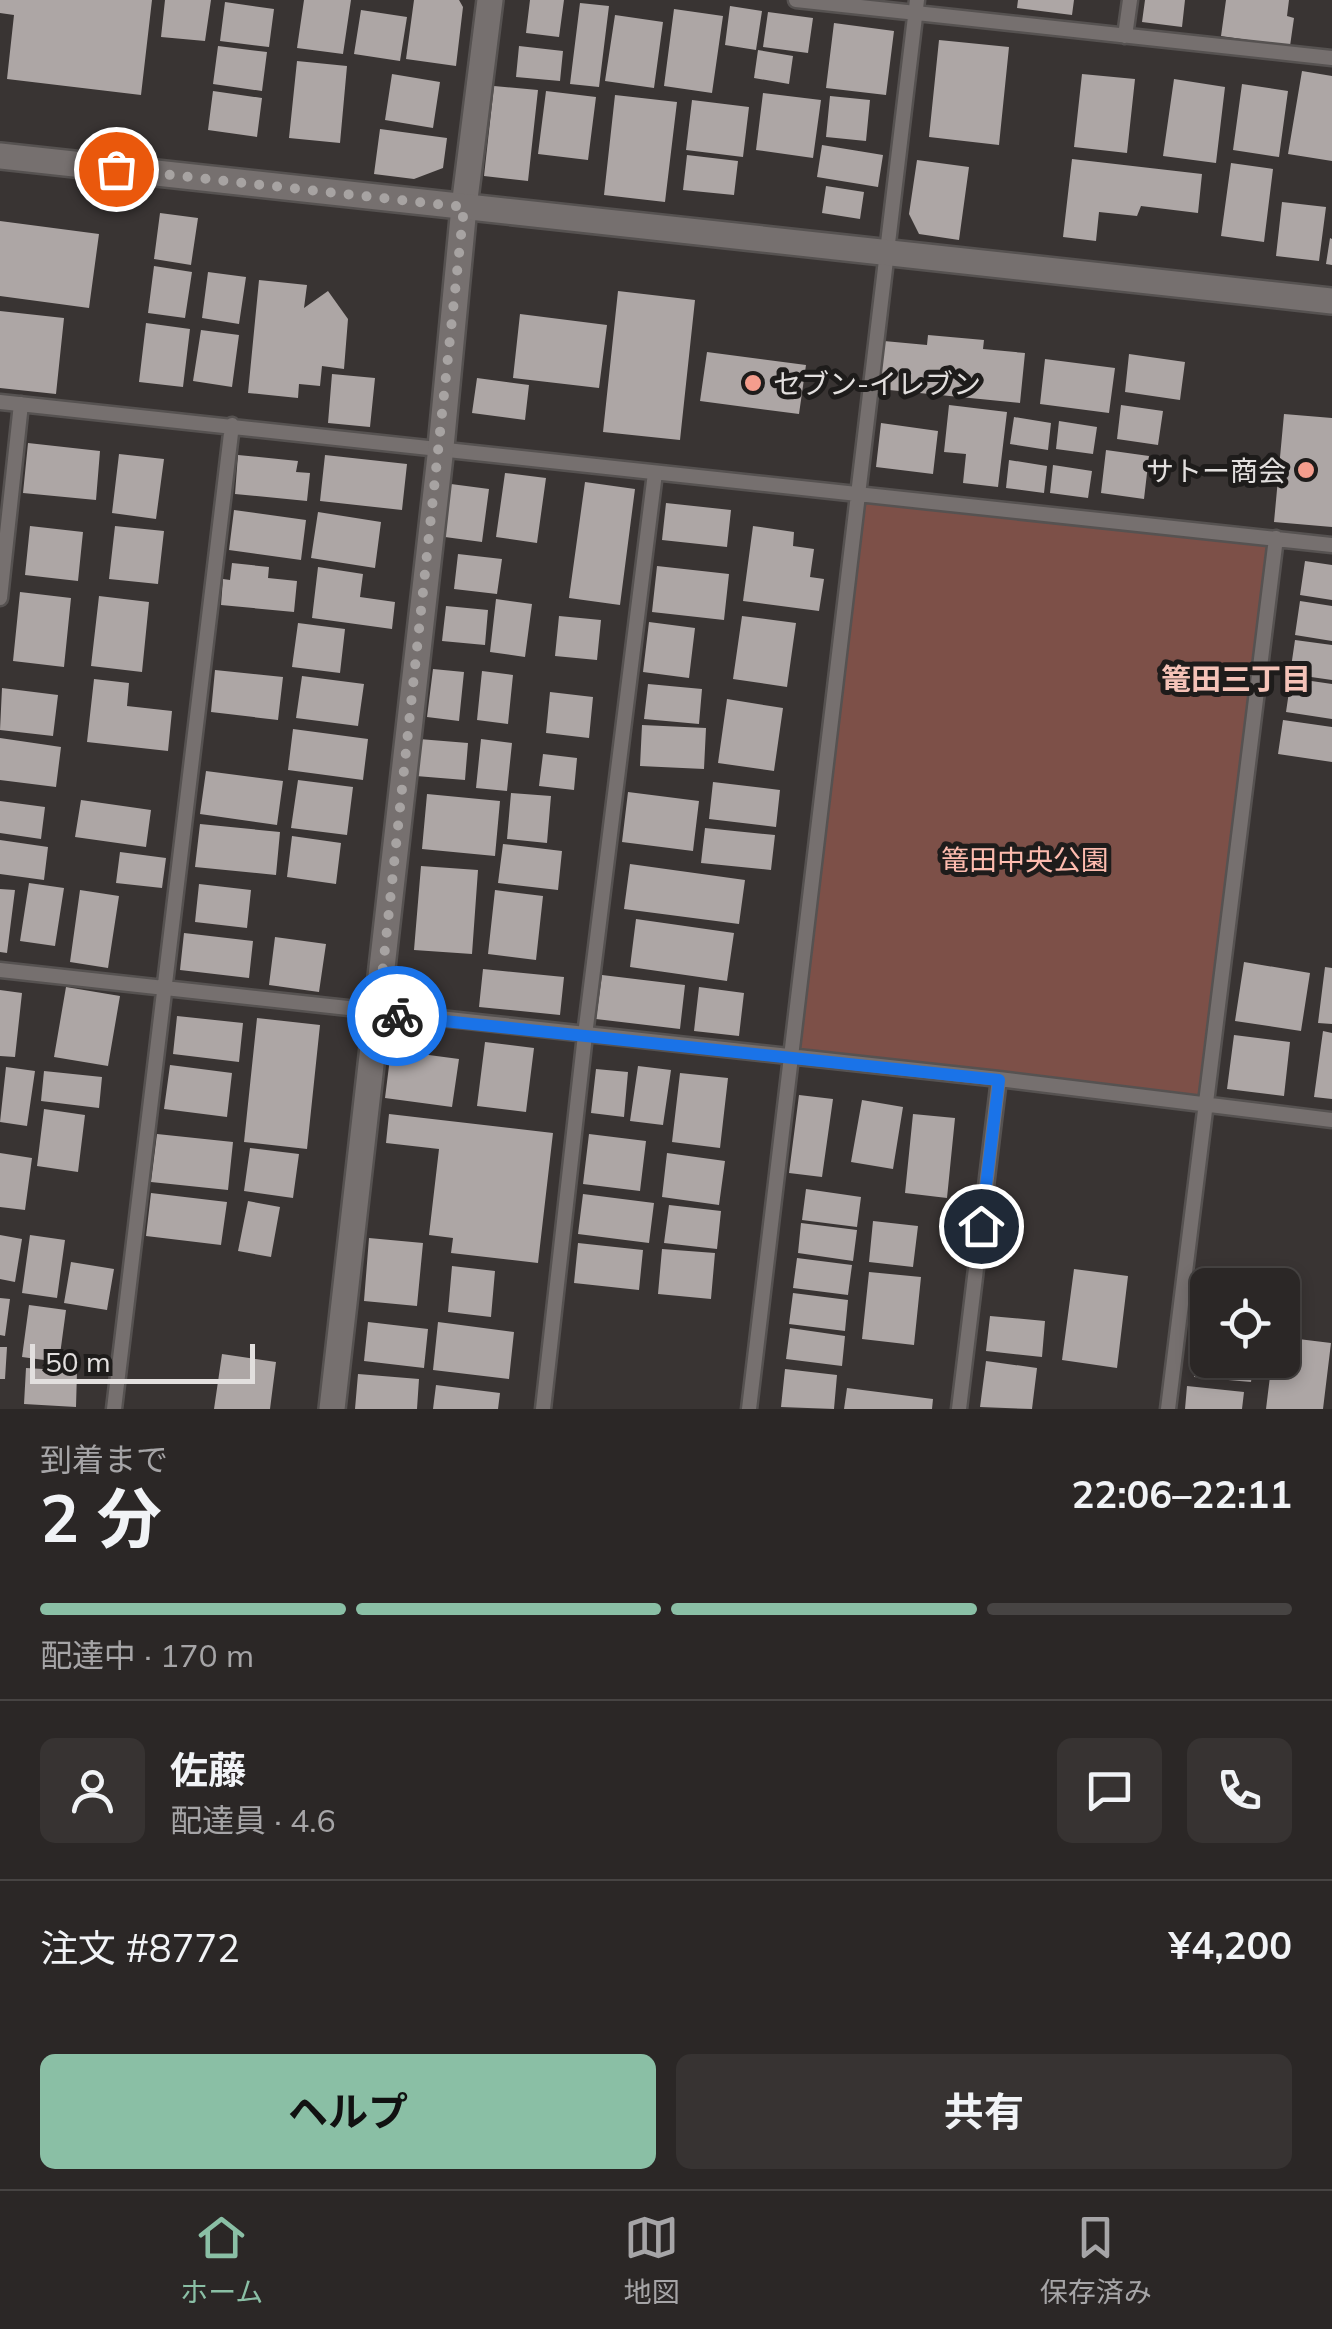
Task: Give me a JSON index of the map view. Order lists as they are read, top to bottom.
{
  "districts": ["篭田三丁目"],
  "parks": ["篭田中央公園"],
  "places": ["セブン-イレブン", "サトー商会"],
  "scale_bar": "50 m",
  "page": {
    "scale": "50 m",
    "heading": ["2 分", "到着まで", "22:06–22:11"],
    "panel": [
      "佐藤",
      "配達員 · 4.6",
      "注文 #8772",
      "¥4,200"
    ],
    "bar": "配達中 · 170 m",
    "buttons": ["ヘルプ", "共有"],
    "tabs": ["ホーム", "地図", "保存済み"]
  }
}
